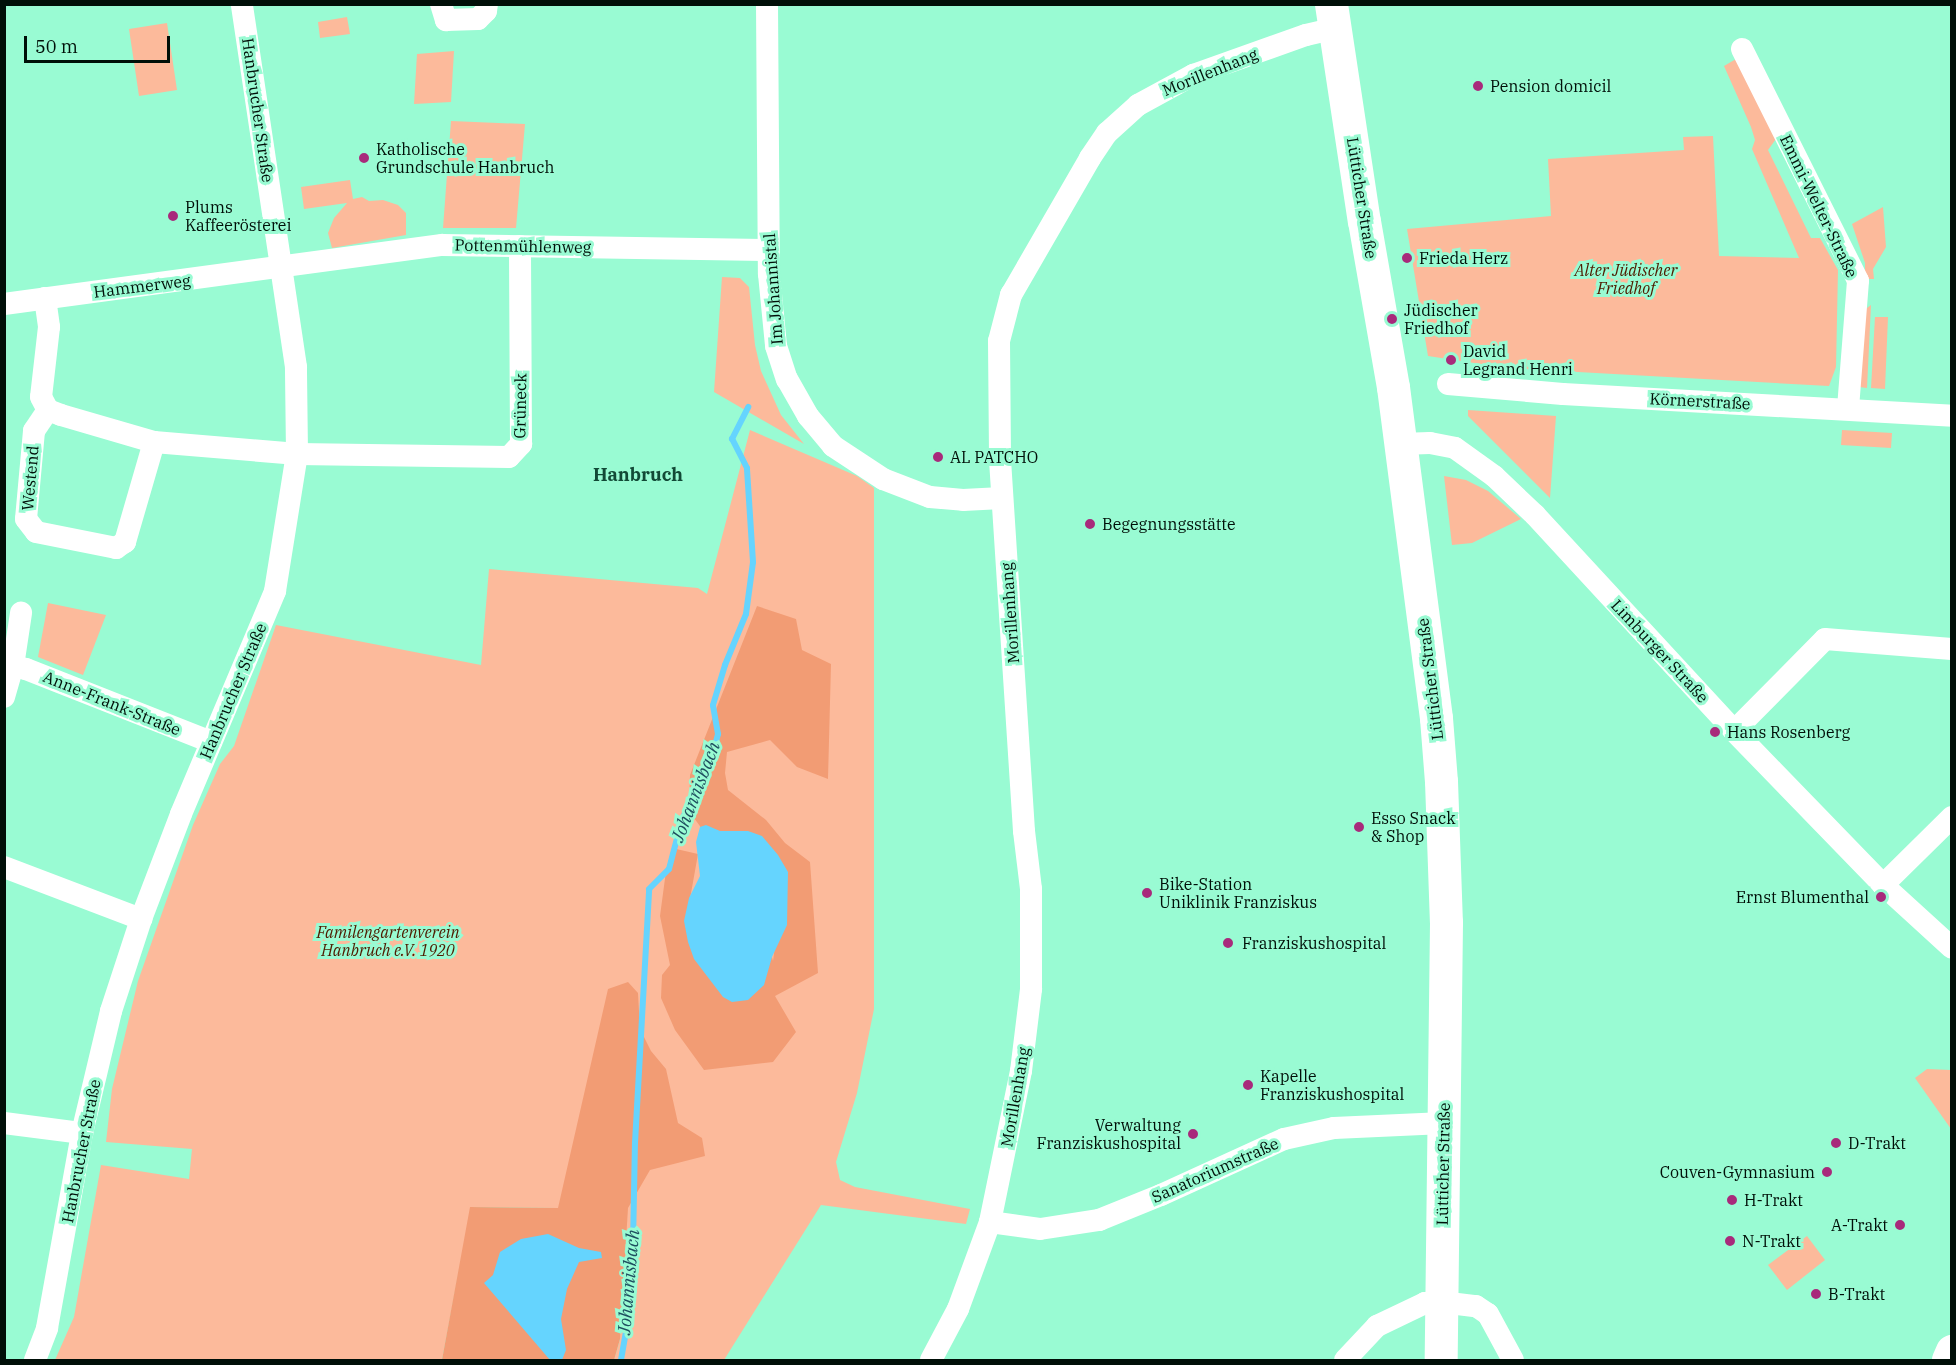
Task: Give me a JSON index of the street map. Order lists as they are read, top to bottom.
{
  "streets": {
    "main road": ["Lütticher Straße"],
    "street": [
      "Morillenhang",
      "Hanbrucher Straße",
      "Emmi-Welter-Straße",
      "Pottenmühlenweg",
      "Hammerweg",
      "Im Johannistal",
      "Körnerstraße",
      "Grüneck",
      "Westend",
      "Limburger Straße",
      "Anne-Frank-Straße",
      "Sanatoriumstraße"
    ]
  },
  "crossings": [
    ["Morillenhang", "Lütticher Straße"],
    ["Morillenhang", "Im Johannistal"],
    ["Morillenhang", "Sanatoriumstraße"],
    ["Hanbrucher Straße", "Pottenmühlenweg"],
    ["Hanbrucher Straße", "Hammerweg"],
    ["Hanbrucher Straße", "Grüneck"],
    ["Hanbrucher Straße", "Anne-Frank-Straße"],
    ["Lütticher Straße", "Limburger Straße"],
    ["Lütticher Straße", "Sanatoriumstraße"],
    ["Emmi-Welter-Straße", "Körnerstraße"],
    ["Pottenmühlenweg", "Hammerweg"],
    ["Pottenmühlenweg", "Im Johannistal"],
    ["Pottenmühlenweg", "Grüneck"]
  ],
  "districts": ["Hanbruch"],
  "water": ["Johannisbach"],
  "parks": ["Alter Jüdischer Friedhof", "Familengartenverein Hanbruch e.V. 1920"],
  "places": [
    "Pension domicil",
    "Katholische Grundschule Hanbruch",
    "Plums Kaffeerösterei",
    "Frieda Herz",
    "Jüdischer Friedhof",
    "David Legrand Henri",
    "AL PATCHO",
    "Begegnungsstätte",
    "Hans Rosenberg",
    "Esso Snack & Shop",
    "Bike-Station Uniklinik Franziskus",
    "Ernst Blumenthal",
    "Franziskushospital",
    "Kapelle Franziskushospital",
    "Verwaltung Franziskushospital",
    "D-Trakt",
    "Couven-Gymnasium",
    "H-Trakt",
    "A-Trakt",
    "N-Trakt",
    "B-Trakt"
  ],
  "scale_bar": "50 m"
}
